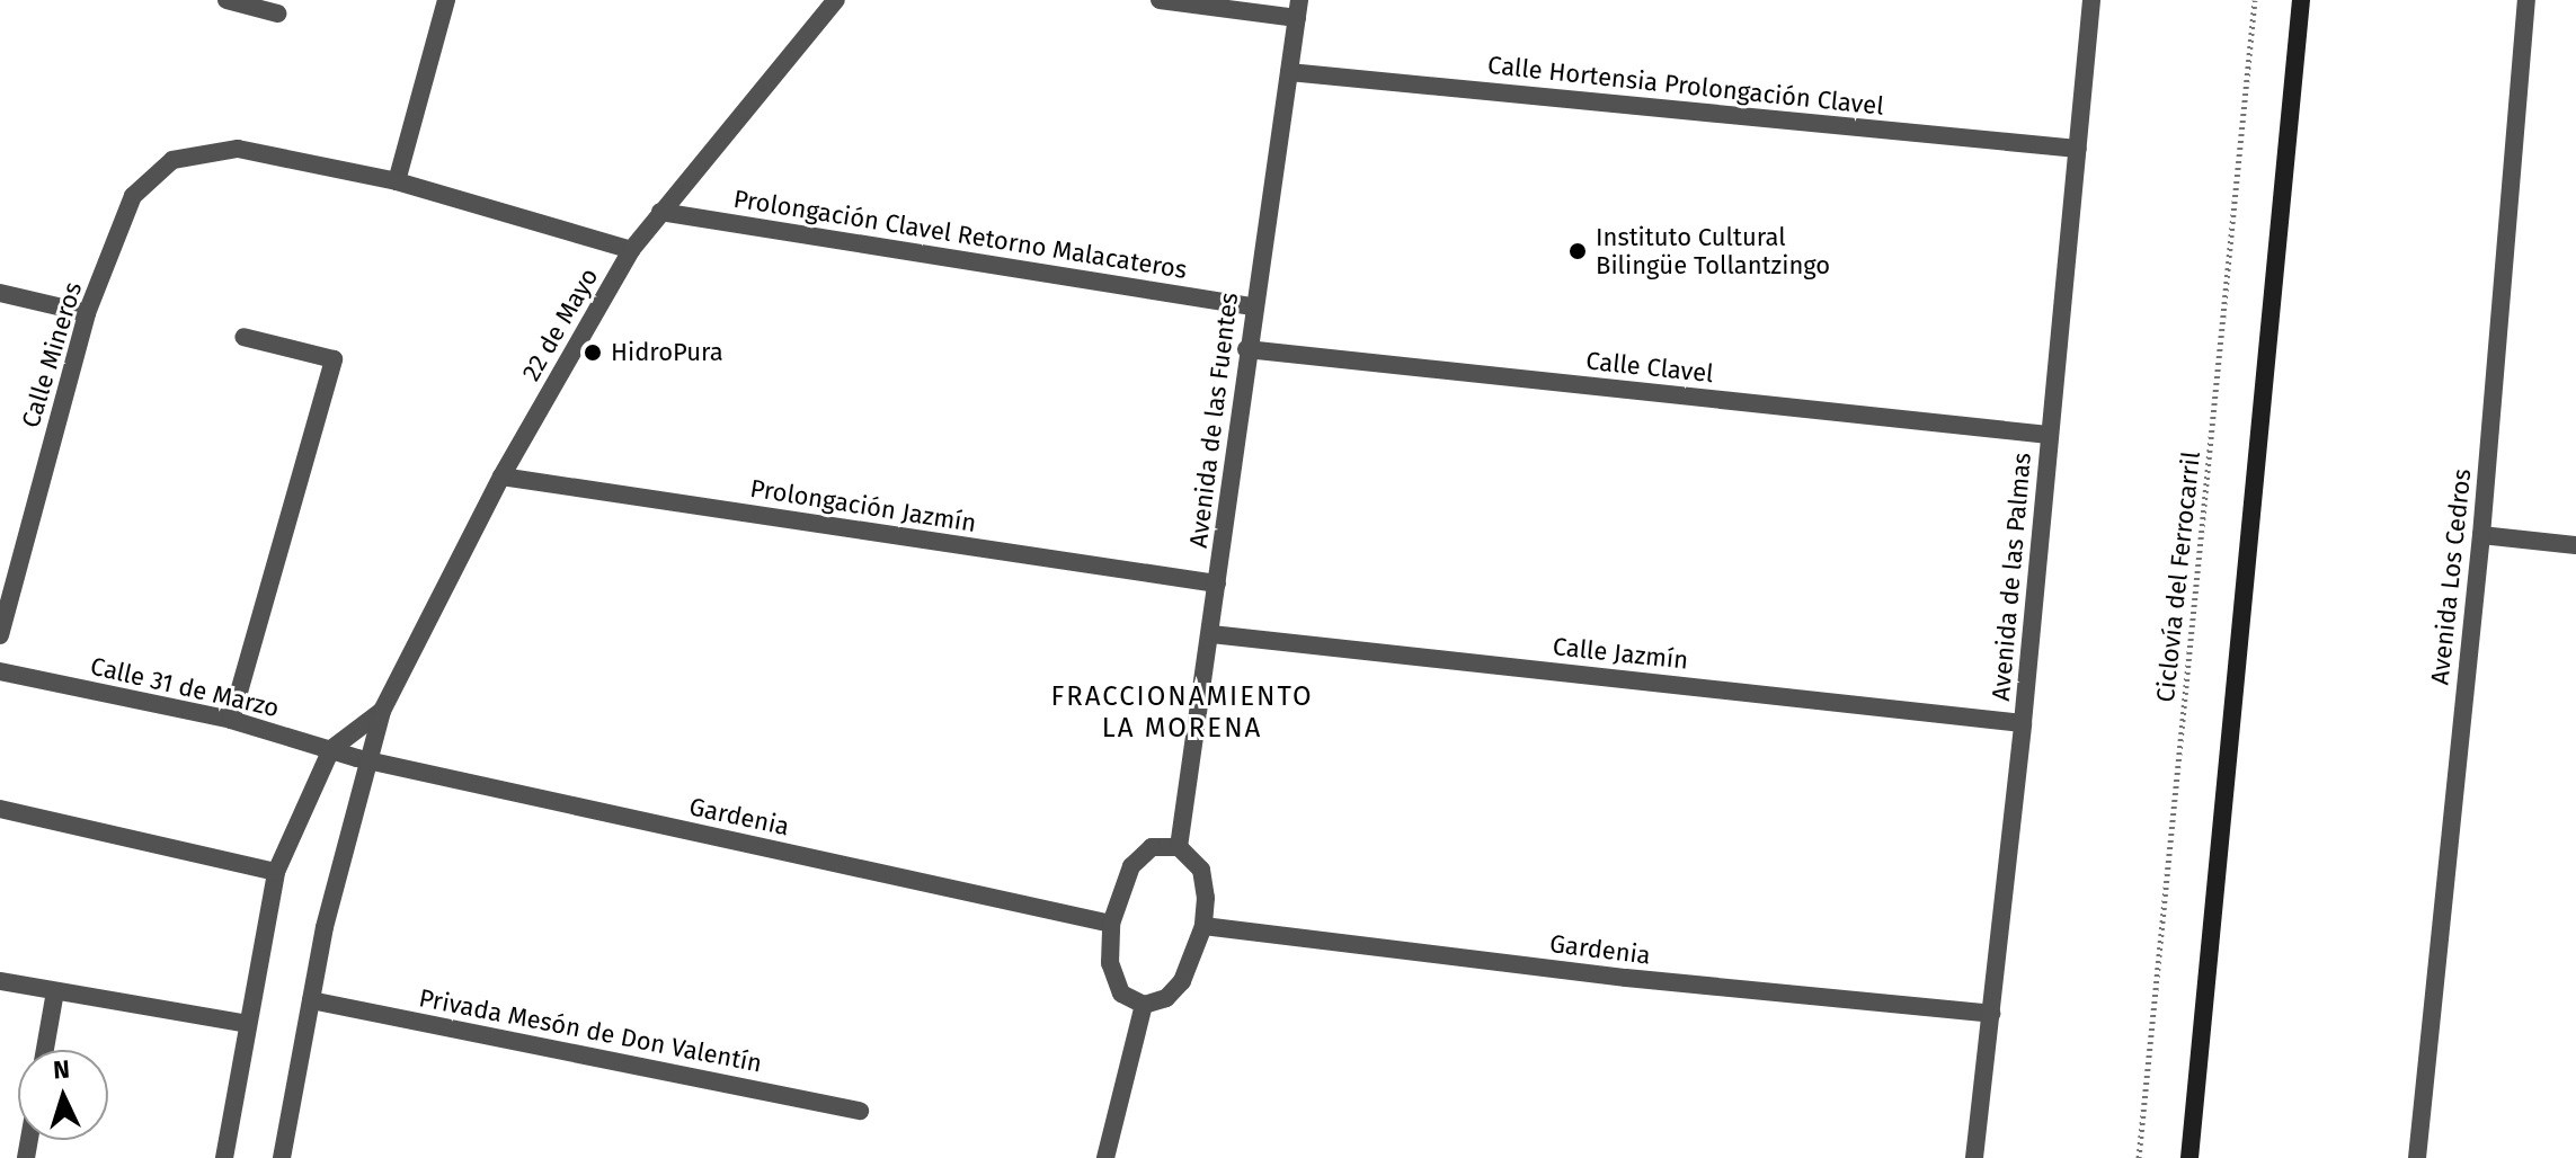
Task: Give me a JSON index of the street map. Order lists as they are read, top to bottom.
{
  "streets": {
    "street": [
      "Calle Hortensia Prolongación Clavel",
      "Prolongación Clavel Retorno Malacateros",
      "22 de Mayo",
      "Calle Mineros",
      "Calle Clavel",
      "Avenida de las Fuentes",
      "Prolongación Jazmín",
      "Avenida de las Palmas",
      "Avenida Los Cedros",
      "Calle Jazmín",
      "Calle 31 de Marzo",
      "Gardenia",
      "Privada Mesón de Don Valentín"
    ],
    "path": ["Ciclovía del Ferrocarril"]
  },
  "crossings": [
    ["Calle Hortensia Prolongación Clavel", "Avenida de las Fuentes"],
    ["Calle Hortensia Prolongación Clavel", "Avenida de las Palmas"],
    ["Prolongación Clavel Retorno Malacateros", "22 de Mayo"],
    ["Prolongación Clavel Retorno Malacateros", "Avenida de las Fuentes"],
    ["22 de Mayo", "Prolongación Jazmín"],
    ["Calle Clavel", "Avenida de las Fuentes"],
    ["Calle Clavel", "Avenida de las Palmas"],
    ["Avenida de las Fuentes", "Prolongación Jazmín"],
    ["Avenida de las Fuentes", "Calle Jazmín"],
    ["Avenida de las Palmas", "Calle Jazmín"],
    ["Avenida de las Palmas", "Gardenia"],
    ["Calle 31 de Marzo", "Gardenia"]
  ],
  "districts": ["FRACCIONAMIENTO LA MORENA"],
  "places": ["Instituto Cultural Bilingüe Tollantzingo", "HidroPura"],
  "north": "top"
}
